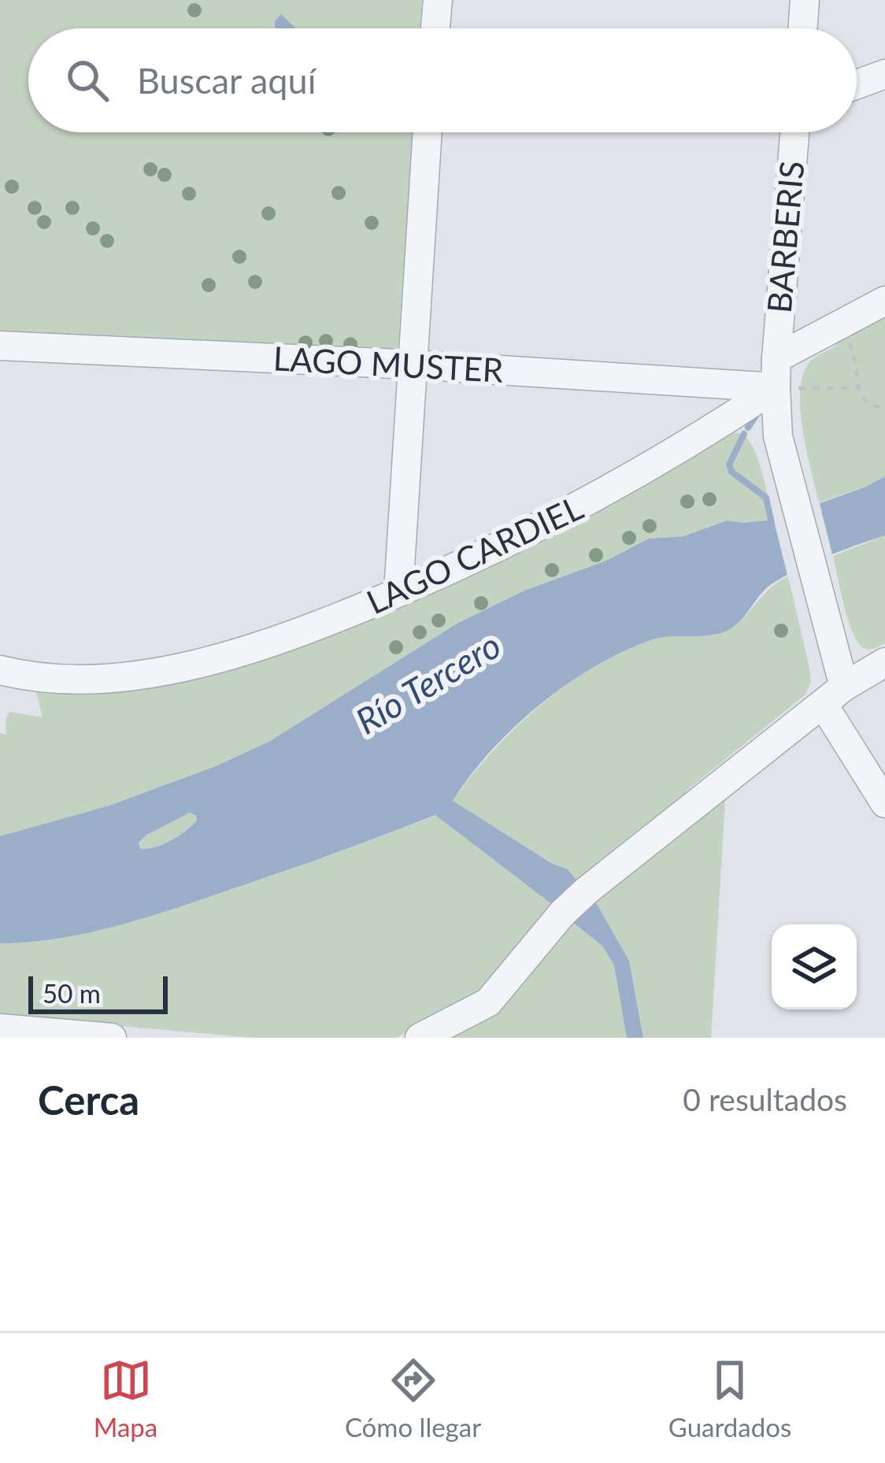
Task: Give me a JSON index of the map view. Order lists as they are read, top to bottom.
{
  "streets": {
    "street": ["BARBERIS", "LAGO MUSTER", "LAGO CARDIEL"]
  },
  "crossings": [
    ["LAGO MUSTER", "LAGO CARDIEL"]
  ],
  "water": ["Río Tercero"],
  "scale_bar": "50 m",
  "page": {
    "search": "Buscar aquí",
    "scale": "50 m",
    "heading": ["Cerca", "0 resultados"],
    "nav": ["Mapa", "Cómo llegar", "Guardados"]
  }
}
